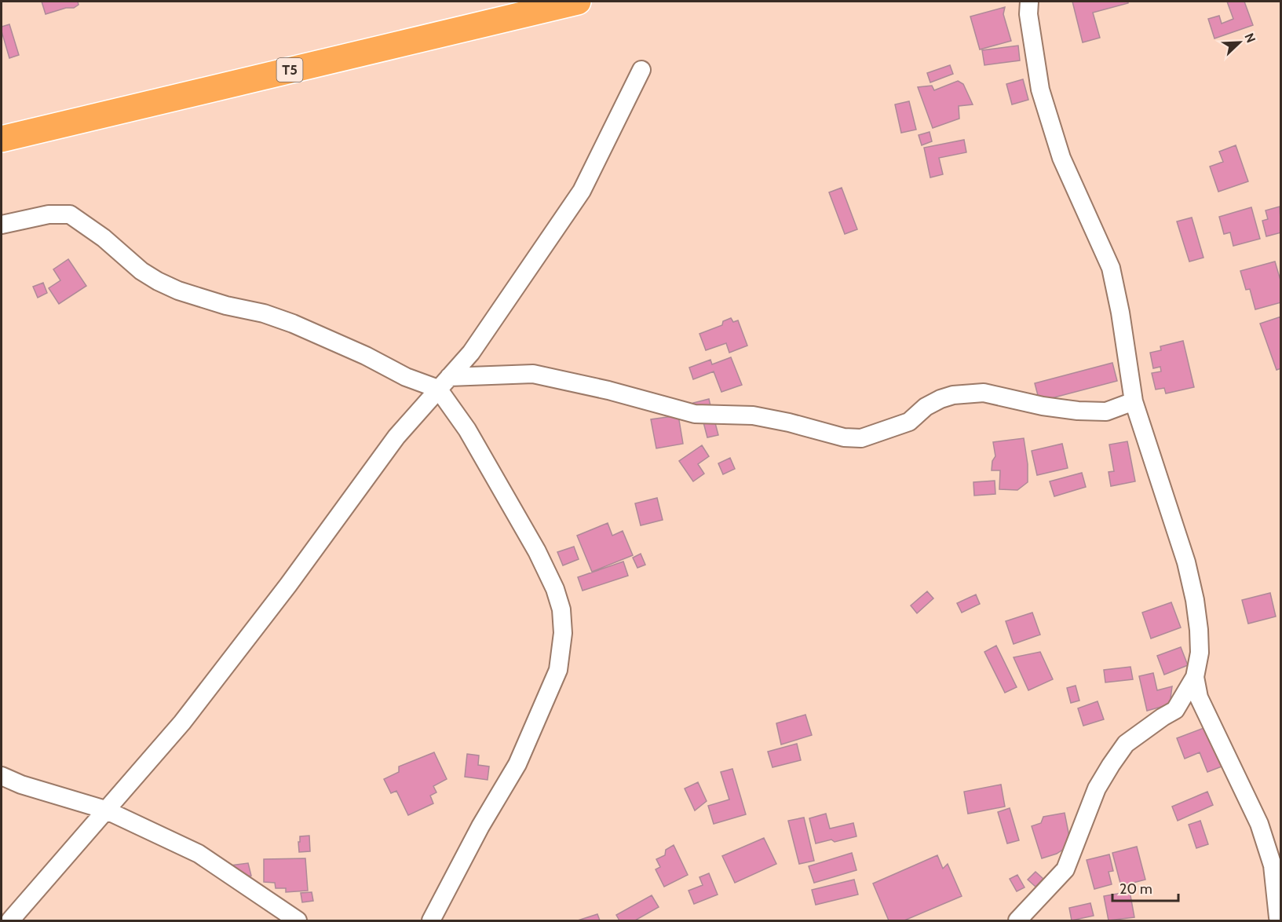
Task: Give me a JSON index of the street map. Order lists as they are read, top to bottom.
{
  "streets": {
    "highway": ["T5"]
  },
  "scale_bar": "20 m",
  "north": "top right"
}
